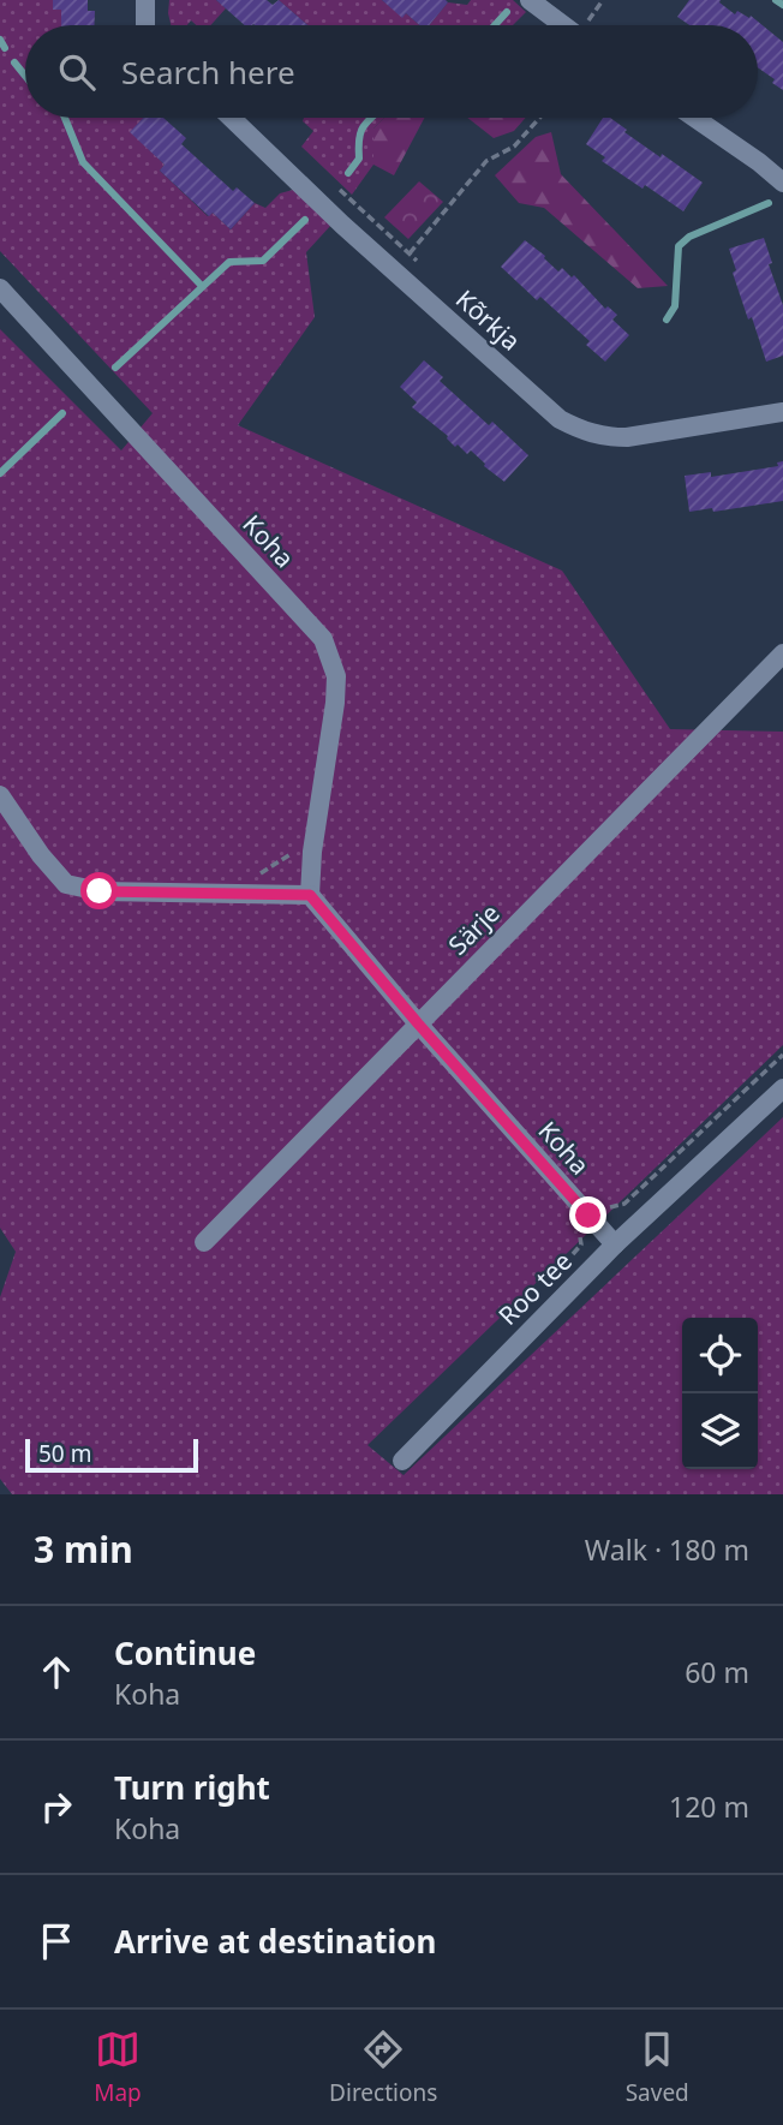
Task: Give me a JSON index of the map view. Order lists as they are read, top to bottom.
{
  "streets": {
    "street": [
      "Kõrkja",
      "Koha",
      "Särje",
      "Roo tee"
    ]
  },
  "crossings": [
    ["Koha", "Särje"],
    ["Koha", "Roo tee"]
  ],
  "scale_bar": "50 m",
  "page": {
    "search": "Search here",
    "scale": "50 m",
    "heading": ["3 min", "Walk · 180 m"],
    "list": [
      ["Continue", "Koha", "60 m"],
      ["Turn right", "Koha", "120 m"],
      "Arrive at destination"
    ],
    "nav": ["Map", "Directions", "Saved"]
  }
}
